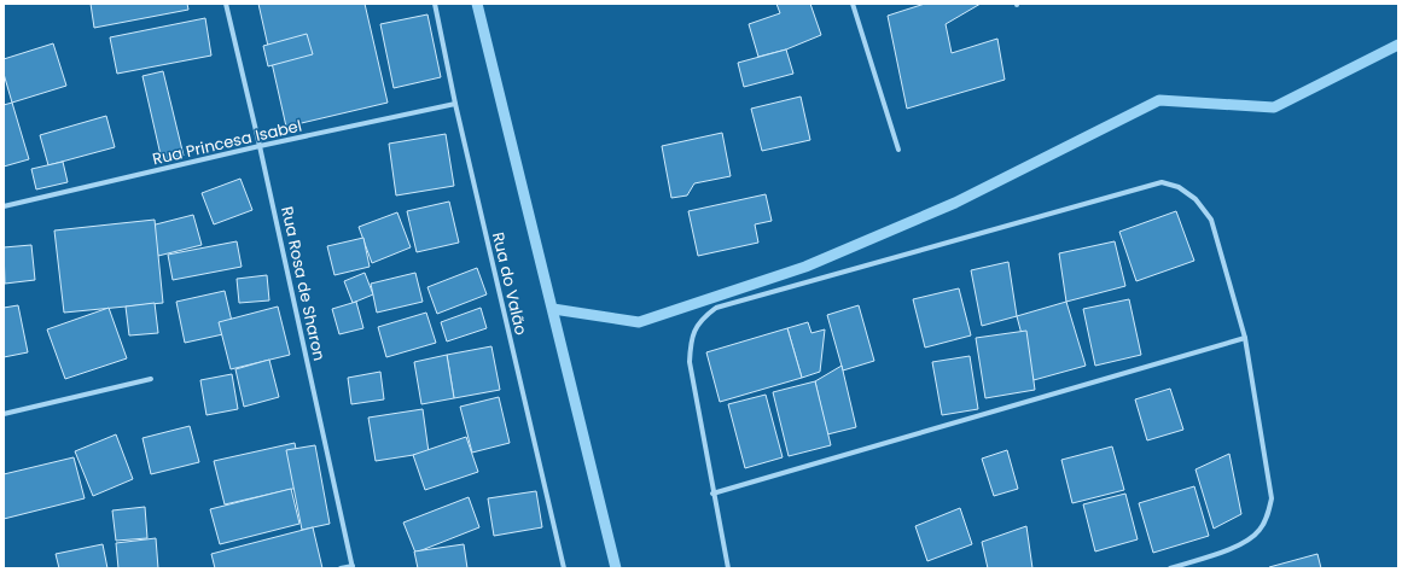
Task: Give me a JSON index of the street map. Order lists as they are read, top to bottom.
{
  "streets": {
    "street": ["Rua Princesa Isabel", "Rua Rosa de Sharon", "Rua do Valão"]
  },
  "crossings": [
    ["Rua Princesa Isabel", "Rua Rosa de Sharon"],
    ["Rua Princesa Isabel", "Rua do Valão"]
  ]
}
